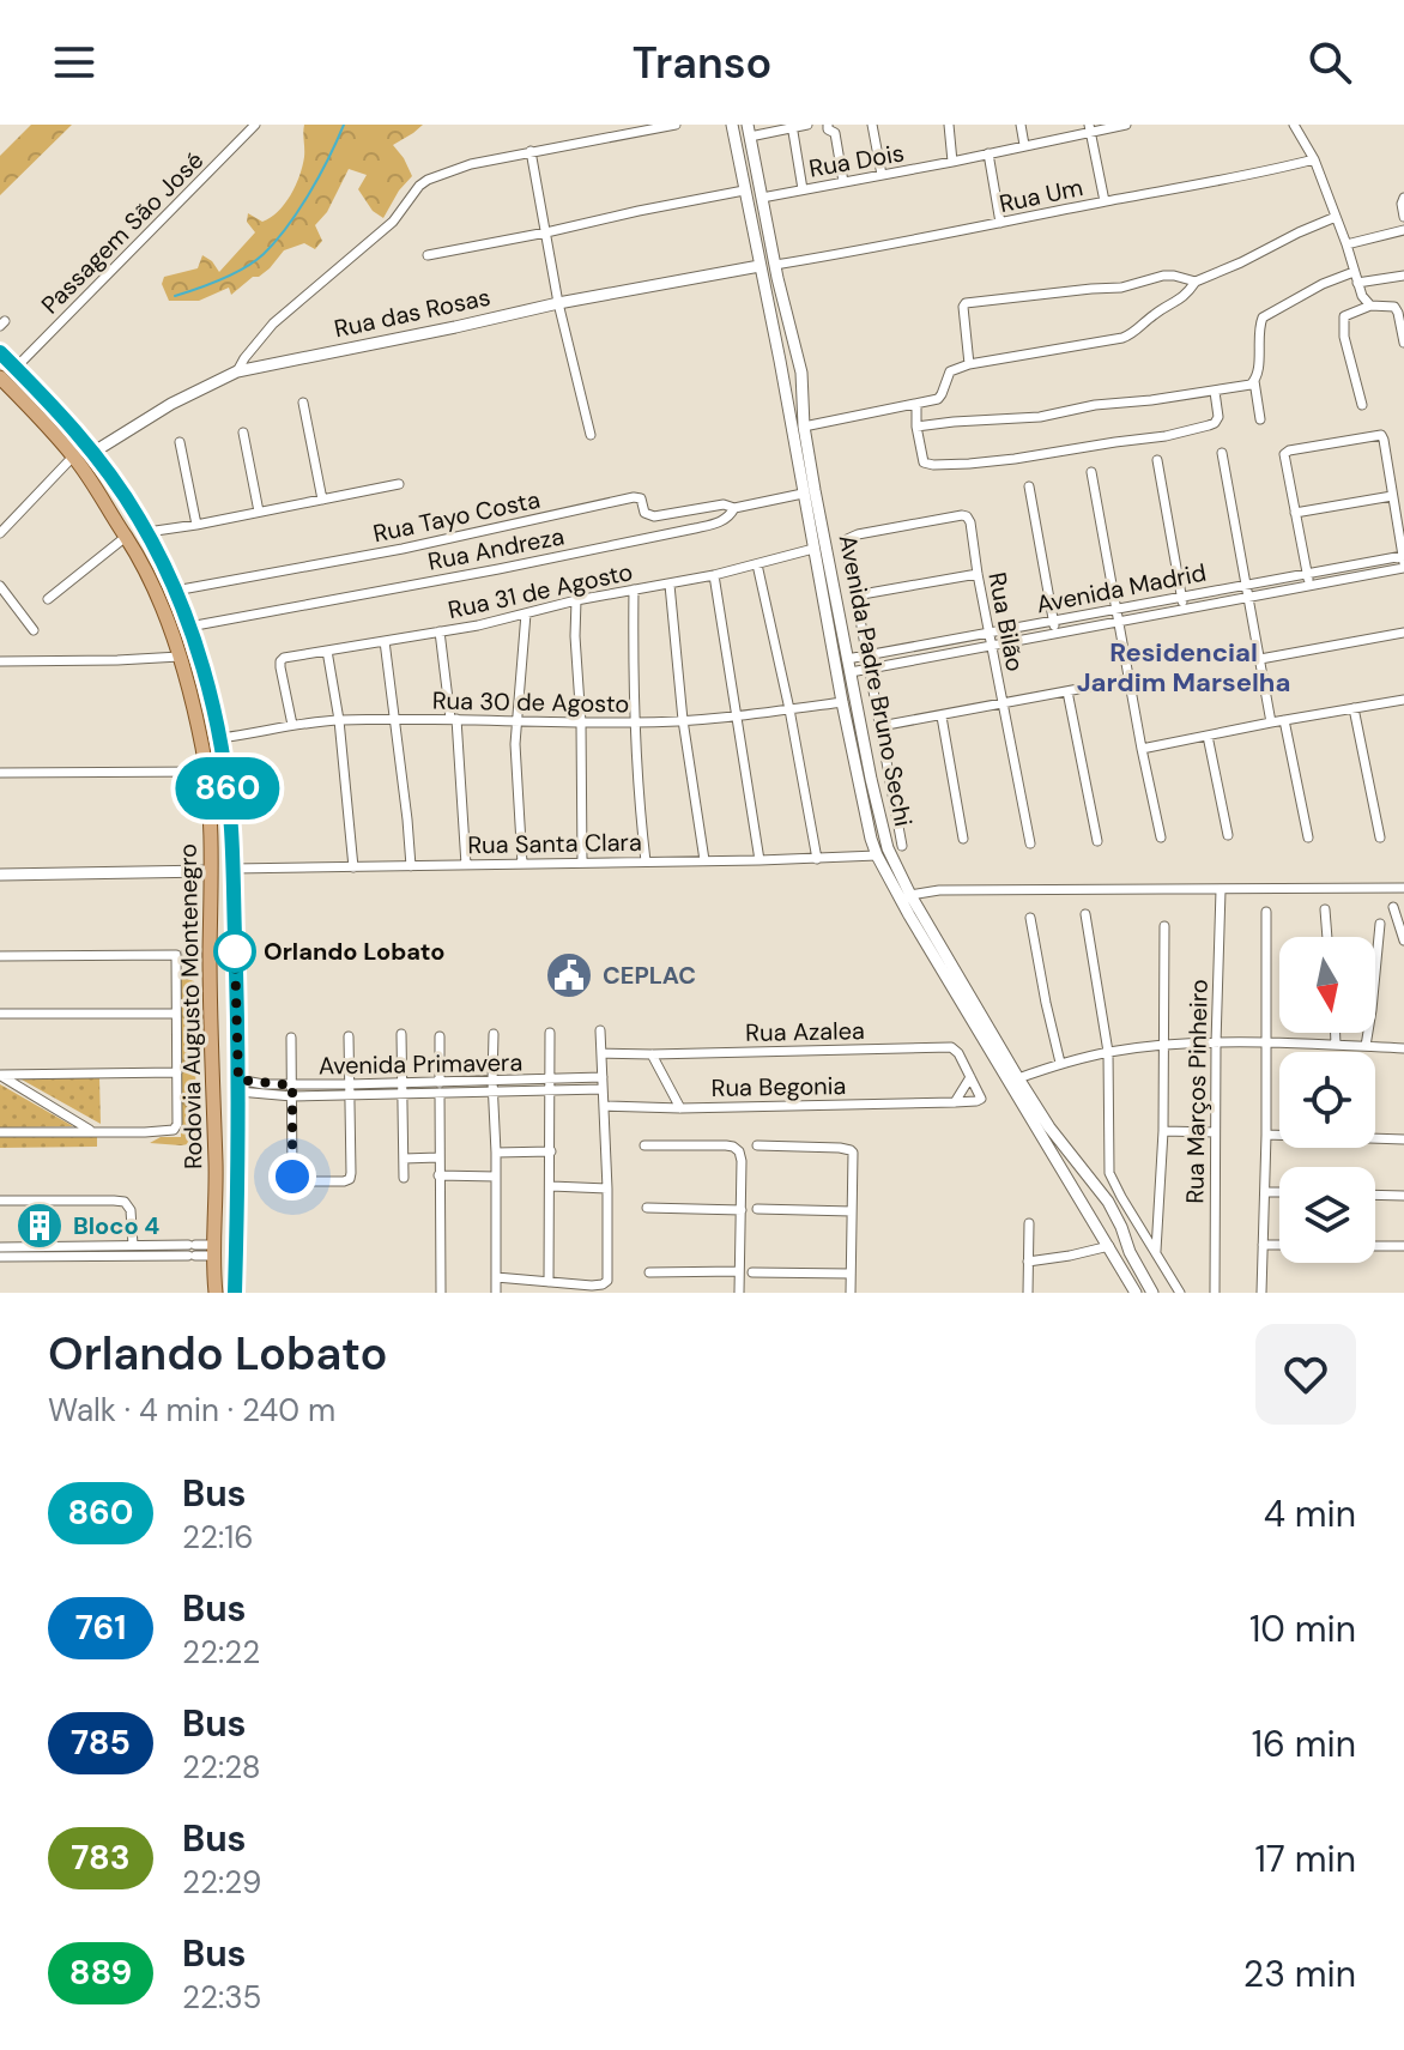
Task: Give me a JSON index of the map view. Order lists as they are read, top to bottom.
{
  "streets": {
    "main road": ["Rua das Rosas", "Avenida Padre Bruno Sechi", "Rodovia Augusto Montenegro"],
    "street": [
      "Rua Dois",
      "Rua Um",
      "Passagem São José",
      "Rua Tayo Costa",
      "Rua Andreza",
      "Avenida Madrid",
      "Rua 31 de Agosto",
      "Rua Bilão",
      "Rua 30 de Agosto",
      "Rua Santa Clara",
      "Rua Azalea",
      "Avenida Primavera",
      "Rua Begonia",
      "Rua Marços Pinheiro"
    ]
  },
  "crossings": [
    ["Rua Dois", "Avenida Padre Bruno Sechi"],
    ["Rua Um", "Avenida Padre Bruno Sechi"],
    ["Passagem São José", "Rodovia Augusto Montenegro"],
    ["Rua das Rosas", "Avenida Padre Bruno Sechi"],
    ["Rua das Rosas", "Rodovia Augusto Montenegro"],
    ["Rua Tayo Costa", "Rua Andreza"],
    ["Rua Tayo Costa", "Rodovia Augusto Montenegro"],
    ["Rua Andreza", "Avenida Padre Bruno Sechi"],
    ["Rua Andreza", "Rodovia Augusto Montenegro"],
    ["Avenida Madrid", "Rua Bilão"],
    ["Avenida Madrid", "Avenida Padre Bruno Sechi"],
    ["Rua 31 de Agosto", "Avenida Padre Bruno Sechi"],
    ["Rua 31 de Agosto", "Rua 30 de Agosto"],
    ["Avenida Padre Bruno Sechi", "Rua 30 de Agosto"],
    ["Avenida Padre Bruno Sechi", "Rua Santa Clara"],
    ["Rua 30 de Agosto", "Rodovia Augusto Montenegro"],
    ["Rua Santa Clara", "Rodovia Augusto Montenegro"],
    ["Rodovia Augusto Montenegro", "Avenida Primavera"],
    ["Rua Azalea", "Rua Begonia"]
  ],
  "districts": ["Residencial Jardim Marselha"],
  "places": {
    "other": ["Orlando Lobato"],
    "public building": ["CEPLAC"],
    "building": ["Bloco 4"]
  },
  "lines": ["bus line 860"],
  "north": "bottom",
  "page": {
    "header": "Transo",
    "on_map": "860",
    "heading": ["Orlando Lobato", "Walk · 4 min · 240 m"],
    "list": [
      {
        "mark": "860",
        "name": "Bus",
        "note": "22:16",
        "value": "4 min"
      },
      {
        "mark": "761",
        "name": "Bus",
        "note": "22:22",
        "value": "10 min"
      },
      {
        "mark": "785",
        "name": "Bus",
        "note": "22:28",
        "value": "16 min"
      },
      {
        "mark": "783",
        "name": "Bus",
        "note": "22:29",
        "value": "17 min"
      },
      {
        "mark": "889",
        "name": "Bus",
        "note": "22:35",
        "value": "23 min"
      }
    ]
  }
}
